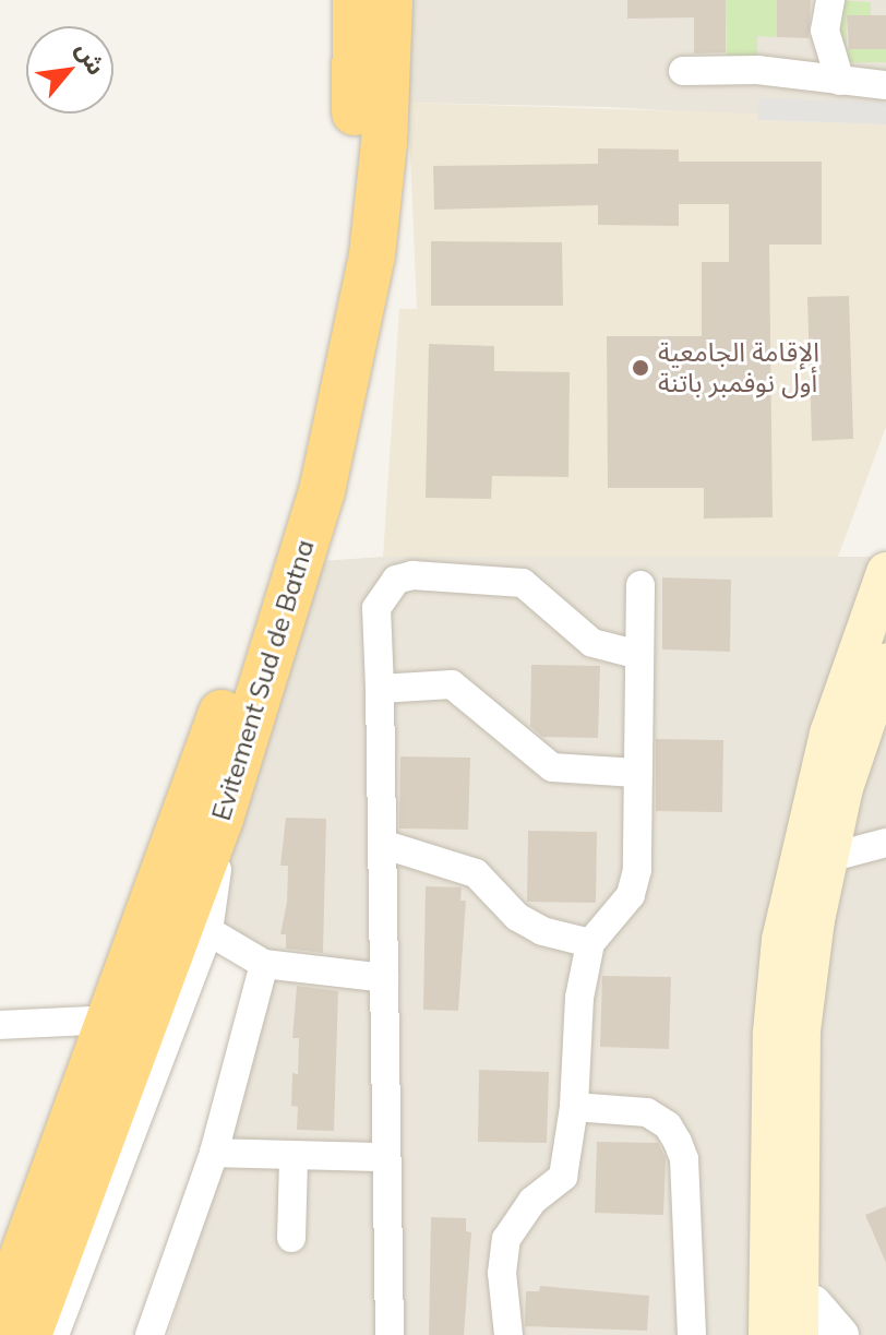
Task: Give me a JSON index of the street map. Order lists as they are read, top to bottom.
{
  "streets": {
    "highway": ["Evitement Sud de Batna"]
  },
  "places": ["الإقامة الجامعية أول نوفمبر باتنة"],
  "north": "top right"
}
